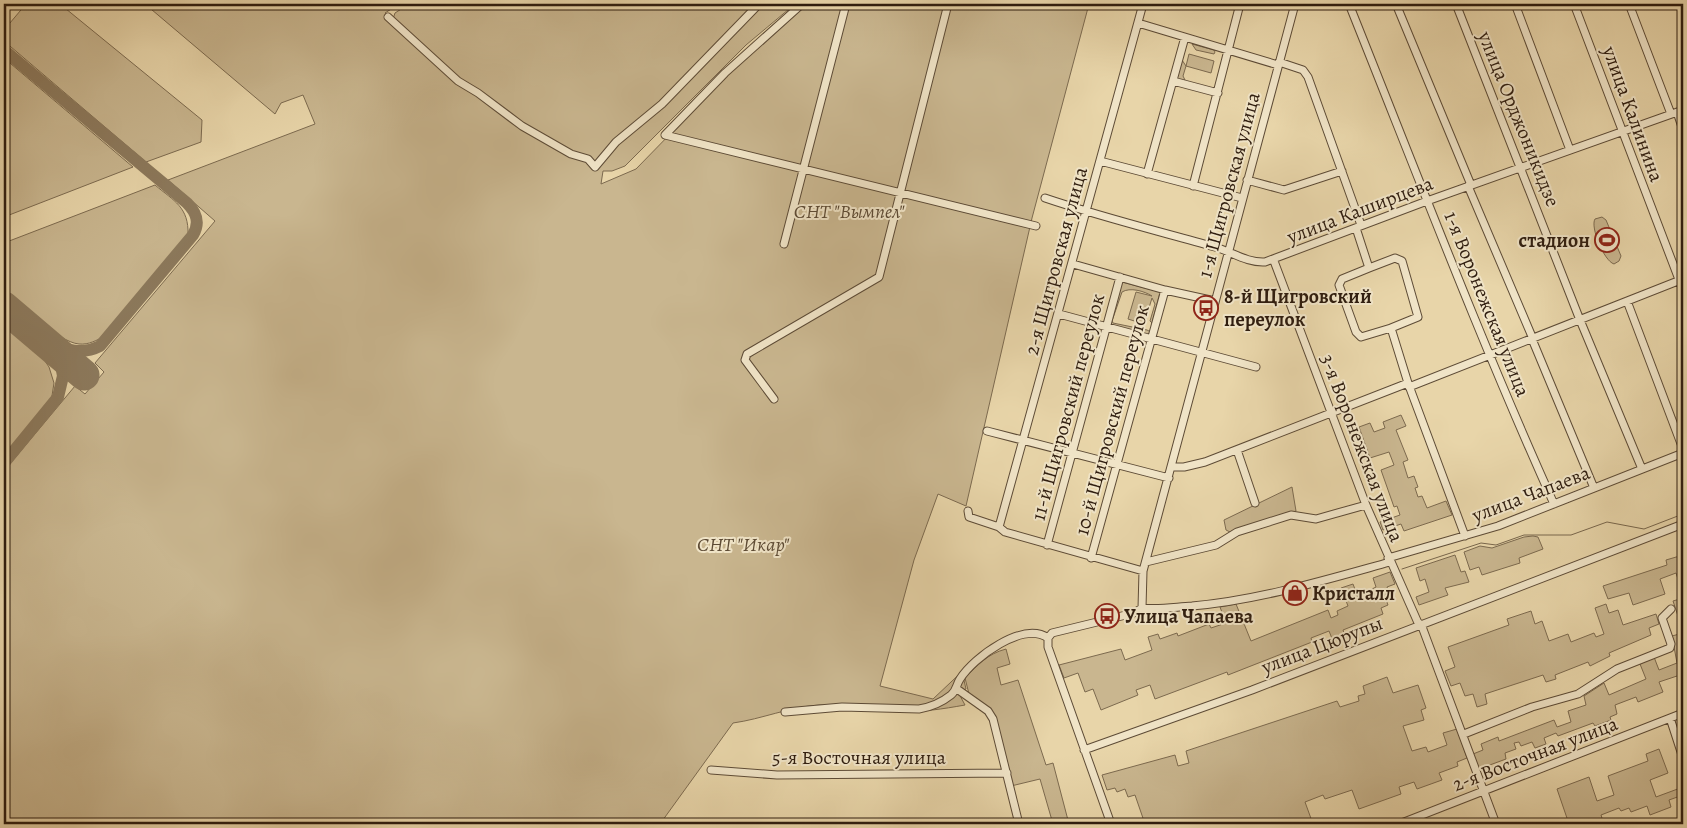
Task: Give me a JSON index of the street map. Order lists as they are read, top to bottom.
{
  "streets": {
    "street": [
      "улица Калинина",
      "улица Орджоникидзе",
      "1-я Щигровская улица",
      "улица Каширцева",
      "2-я Щигровская улица",
      "1-я Воронежская улица",
      "11-й Щигровский переулок",
      "10-й Щигровский переулок",
      "3-я Воронежская улица",
      "улица Чапаева",
      "улица Цюрупы",
      "2-я Восточная улица",
      "5-я Восточная улица"
    ]
  },
  "crossings": [
    ["улица Калинина", "улица Каширцева"],
    ["улица Орджоникидзе", "улица Каширцева"],
    ["улица Орджоникидзе", "улица Чапаева"],
    ["1-я Щигровская улица", "улица Каширцева"],
    ["1-я Щигровская улица", "улица Чапаева"],
    ["улица Каширцева", "2-я Щигровская улица"],
    ["улица Каширцева", "1-я Воронежская улица"],
    ["улица Каширцева", "3-я Воронежская улица"],
    ["1-я Воронежская улица", "улица Чапаева"],
    ["3-я Воронежская улица", "улица Чапаева"],
    ["3-я Воронежская улица", "улица Цюрупы"],
    ["3-я Воронежская улица", "2-я Восточная улица"]
  ],
  "parks": ["СНТ \"Вымпел\"", "СНТ \"Икар\""],
  "places": {
    "sports": ["стадион"],
    "bus stop": ["8-й Щигровский переулок", "Улица Чапаева"],
    "shop": ["Кристалл"]
  }
}
